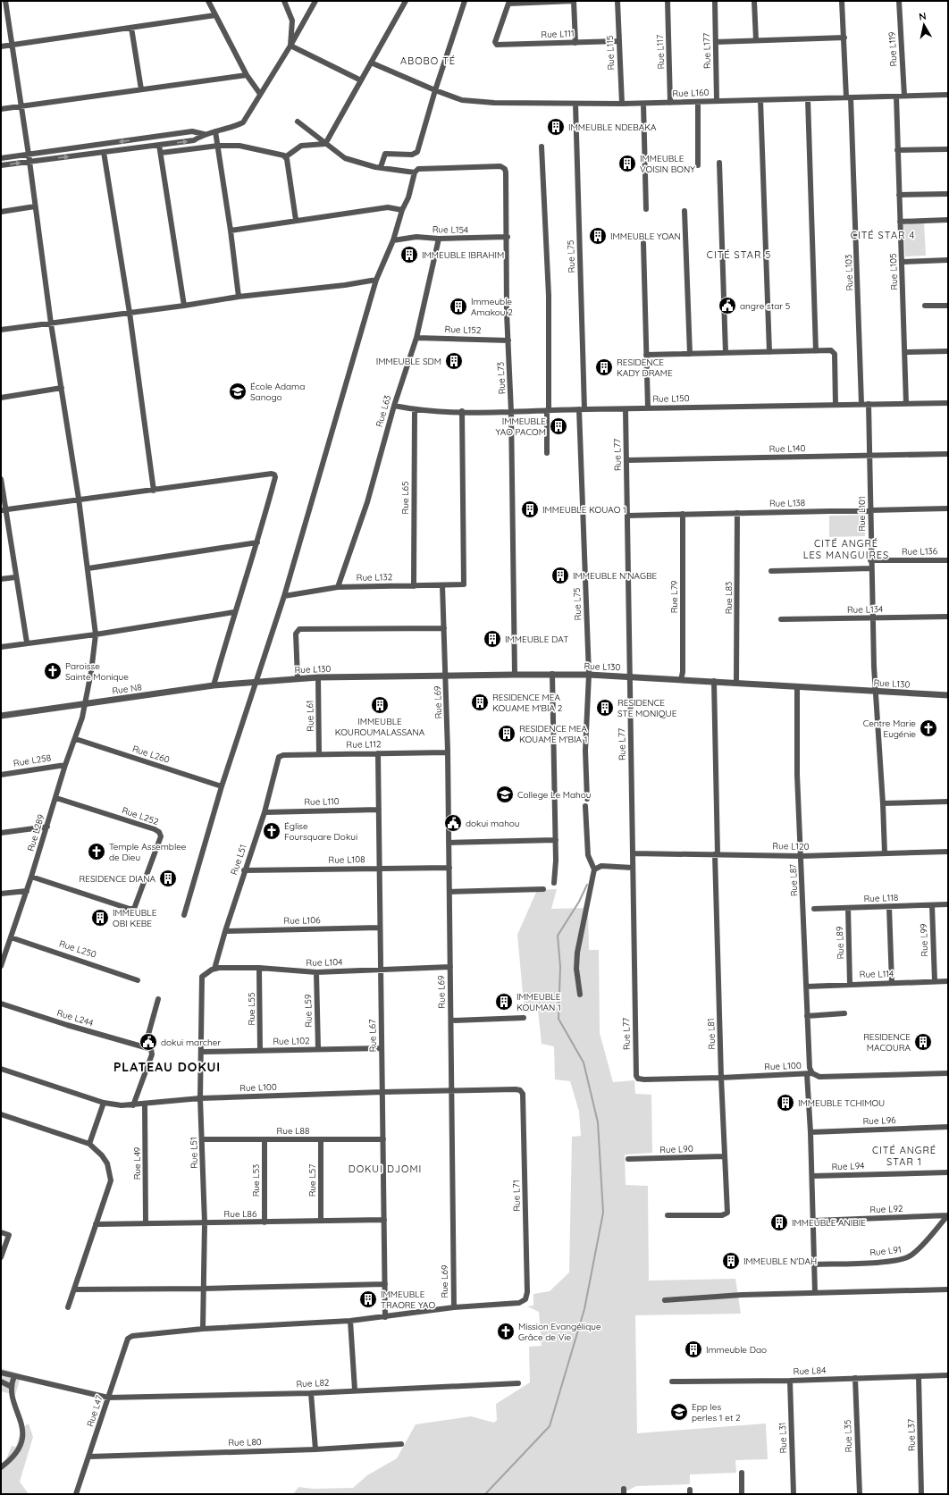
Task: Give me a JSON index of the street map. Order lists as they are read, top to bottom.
{
  "streets": {
    "street": [
      "Rue L111",
      "Rue L119",
      "Rue L177",
      "Rue L117",
      "Rue L115",
      "Rue L160",
      "Rue L154",
      "Rue L75",
      "Rue L105",
      "Rue L103",
      "Rue L152",
      "Rue L73",
      "Rue L150",
      "Rue L63",
      "Rue L140",
      "Rue L77",
      "Rue L65",
      "Rue L138",
      "Rue L101",
      "Rue L136",
      "Rue L132",
      "Rue L79",
      "Rue L83",
      "Rue L134",
      "Rue L130",
      "Rue N8",
      "Rue L69",
      "Rue L61",
      "Rue L112",
      "Rue L260",
      "Rue L258",
      "Rue L110",
      "Rue L252",
      "Rue L289",
      "Rue L120",
      "Rue L51",
      "Rue L108",
      "Rue L87",
      "Rue L118",
      "Rue L106",
      "Rue L99",
      "Rue L89",
      "Rue L250",
      "Rue L104",
      "Rue L114",
      "Rue L55",
      "Rue L59",
      "Rue L244",
      "Rue L81",
      "Rue L67",
      "Rue L102",
      "Rue L100",
      "Rue L96",
      "Rue L88",
      "Rue L90",
      "Rue L49",
      "Rue L94",
      "Rue L53",
      "Rue L57",
      "Rue L71",
      "Rue L92",
      "Rue L86",
      "Rue L91",
      "Rue L84",
      "Rue L82",
      "Rue L47",
      "Rue L37",
      "Rue L35",
      "Rue L31",
      "Rue L80"
    ]
  },
  "crossings": [
    ["Rue L111", "Rue L115"],
    ["Rue L119", "Rue L160"],
    ["Rue L177", "Rue L160"],
    ["Rue L117", "Rue L160"],
    ["Rue L115", "Rue L160"],
    ["Rue L160", "Rue L75"],
    ["Rue L160", "Rue L105"],
    ["Rue L160", "Rue L103"],
    ["Rue L154", "Rue L73"],
    ["Rue L154", "Rue L63"],
    ["Rue L75", "Rue L150"],
    ["Rue L75", "Rue L130"],
    ["Rue L105", "Rue L150"],
    ["Rue L103", "Rue L150"],
    ["Rue L152", "Rue L73"],
    ["Rue L152", "Rue L63"],
    ["Rue L73", "Rue L150"],
    ["Rue L73", "Rue L130"],
    ["Rue L150", "Rue L63"],
    ["Rue L150", "Rue L77"],
    ["Rue L150", "Rue L65"],
    ["Rue L150", "Rue L101"],
    ["Rue L150", "Rue L132"],
    ["Rue L63", "Rue L132"],
    ["Rue L140", "Rue L77"],
    ["Rue L140", "Rue L101"],
    ["Rue L77", "Rue L138"],
    ["Rue L77", "Rue L130"],
    ["Rue L77", "Rue L120"],
    ["Rue L77", "Rue L100"],
    ["Rue L65", "Rue L132"],
    ["Rue L138", "Rue L101"],
    ["Rue L138", "Rue L79"],
    ["Rue L138", "Rue L83"],
    ["Rue L101", "Rue L136"],
    ["Rue L101", "Rue L134"],
    ["Rue L101", "Rue L130"],
    ["Rue L101", "Rue L120"],
    ["Rue L132", "Rue L69"],
    ["Rue L79", "Rue L130"],
    ["Rue L83", "Rue L130"],
    ["Rue L130", "Rue N8"],
    ["Rue L130", "Rue L69"],
    ["Rue L130", "Rue L61"],
    ["Rue L130", "Rue L87"],
    ["Rue L130", "Rue L81"],
    ["Rue N8", "Rue L289"],
    ["Rue L69", "Rue L112"],
    ["Rue L69", "Rue L108"],
    ["Rue L69", "Rue L104"],
    ["Rue L69", "Rue L100"],
    ["Rue L69", "Rue L71"],
    ["Rue L61", "Rue L112"],
    ["Rue L112", "Rue L51"],
    ["Rue L112", "Rue L67"],
    ["Rue L260", "Rue L289"],
    ["Rue L258", "Rue L289"],
    ["Rue L110", "Rue L51"],
    ["Rue L110", "Rue L67"],
    ["Rue L252", "Rue L289"],
    ["Rue L289", "Rue L250"],
    ["Rue L120", "Rue L87"],
    ["Rue L120", "Rue L81"],
    ["Rue L51", "Rue L108"],
    ["Rue L51", "Rue L106"],
    ["Rue L51", "Rue L104"],
    ["Rue L51", "Rue L102"],
    ["Rue L51", "Rue L100"],
    ["Rue L51", "Rue L88"],
    ["Rue L51", "Rue L86"],
    ["Rue L51", "Rue L47"],
    ["Rue L108", "Rue L67"],
    ["Rue L87", "Rue L114"],
    ["Rue L87", "Rue L100"],
    ["Rue L87", "Rue L96"],
    ["Rue L87", "Rue L94"],
    ["Rue L87", "Rue L92"],
    ["Rue L87", "Rue L91"],
    ["Rue L118", "Rue L99"],
    ["Rue L118", "Rue L89"],
    ["Rue L106", "Rue L67"],
    ["Rue L99", "Rue L114"],
    ["Rue L89", "Rue L114"],
    ["Rue L104", "Rue L55"],
    ["Rue L104", "Rue L59"],
    ["Rue L104", "Rue L67"],
    ["Rue L55", "Rue L102"],
    ["Rue L59", "Rue L102"],
    ["Rue L81", "Rue L100"],
    ["Rue L81", "Rue L90"],
    ["Rue L67", "Rue L102"],
    ["Rue L67", "Rue L100"],
    ["Rue L67", "Rue L88"],
    ["Rue L67", "Rue L86"],
    ["Rue L100", "Rue L49"],
    ["Rue L100", "Rue L71"],
    ["Rue L88", "Rue L53"],
    ["Rue L88", "Rue L57"],
    ["Rue L49", "Rue L86"],
    ["Rue L53", "Rue L86"],
    ["Rue L57", "Rue L86"],
    ["Rue L92", "Rue L91"],
    ["Rue L84", "Rue L37"],
    ["Rue L84", "Rue L35"],
    ["Rue L84", "Rue L31"],
    ["Rue L82", "Rue L47"],
    ["Rue L47", "Rue L80"]
  ],
  "districts": [
    "ABOBO TÉ",
    "CITÉ STAR 4",
    "CITÉ STAR 5",
    "CITÉ ANGRÉ LES MANGUIRES",
    "PLATEAU DOKUI",
    "CITÉ ANGRÉ STAR 1",
    "DOKUI DJOMI"
  ],
  "places": {
    "building": [
      "IMMEUBLE NDEBAKA",
      "IMMEUBLE VOISIN BONY",
      "IMMEUBLE YOAN",
      "IMMEUBLE IBRAHIM",
      "Immeuble Amakou 2",
      "IMMEUBLE SDM",
      "RESIDENCE KADY DRAME",
      "IMMEUBLE YAO PACOM",
      "IMMEUBLE KOUAO 1",
      "IMMEUBLE N'NAGBE",
      "IMMEUBLE DAT",
      "RESIDENCE MEA KOUAME M'BIA 2",
      "IMMEUBLE KOUROUMALASSANA",
      "RESIDENCE STE MONIQUE",
      "RESIDENCE MEA KOUAME M'BIA 1",
      "RESIDENCE DIANA",
      "IMMEUBLE OBI KEBE",
      "IMMEUBLE KOUMAN 1",
      "RESIDENCE MACOURA",
      "IMMEUBLE TCHIMOU",
      "IMMEUBLE ANIBIE",
      "IMMEUBLE N'DAH",
      "IMMEUBLE TRAORE YAO",
      "Immeuble Dao"
    ],
    "public building": ["angre star 5", "dokui mahou", "dokui marcher"],
    "school or university": ["École Adama Sanogo", "College Le Mahou", "Epp les perles 1 et 2"],
    "church": [
      "Paroisse Sainte Monique",
      "Centre Marie Eugénie",
      "Église Foursquare Dokui",
      "Temple Assemblee de Dieu",
      "Mission Evangélique Grâce de Vie"
    ]
  },
  "north": "top"
}
